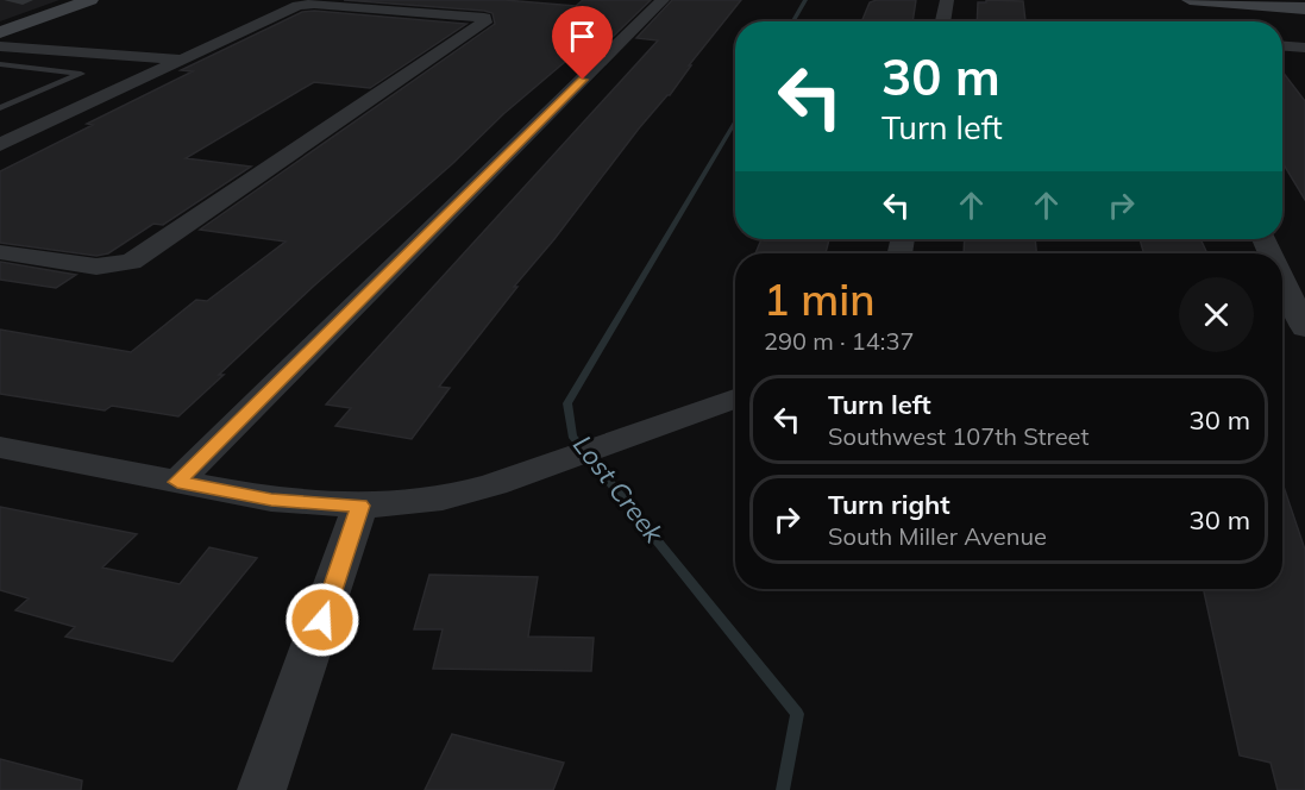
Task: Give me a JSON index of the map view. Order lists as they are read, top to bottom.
{
  "water": ["Lost Creek"],
  "page": {
    "turn": ["30 m", "Turn left"],
    "heading": ["1 min", "290 m · 14:37"],
    "list": [
      {
        "name": "Turn left",
        "note": "Southwest 107th Street",
        "value": "30 m"
      },
      {
        "name": "Turn right",
        "note": "South Miller Avenue",
        "value": "30 m"
      }
    ]
  }
}
